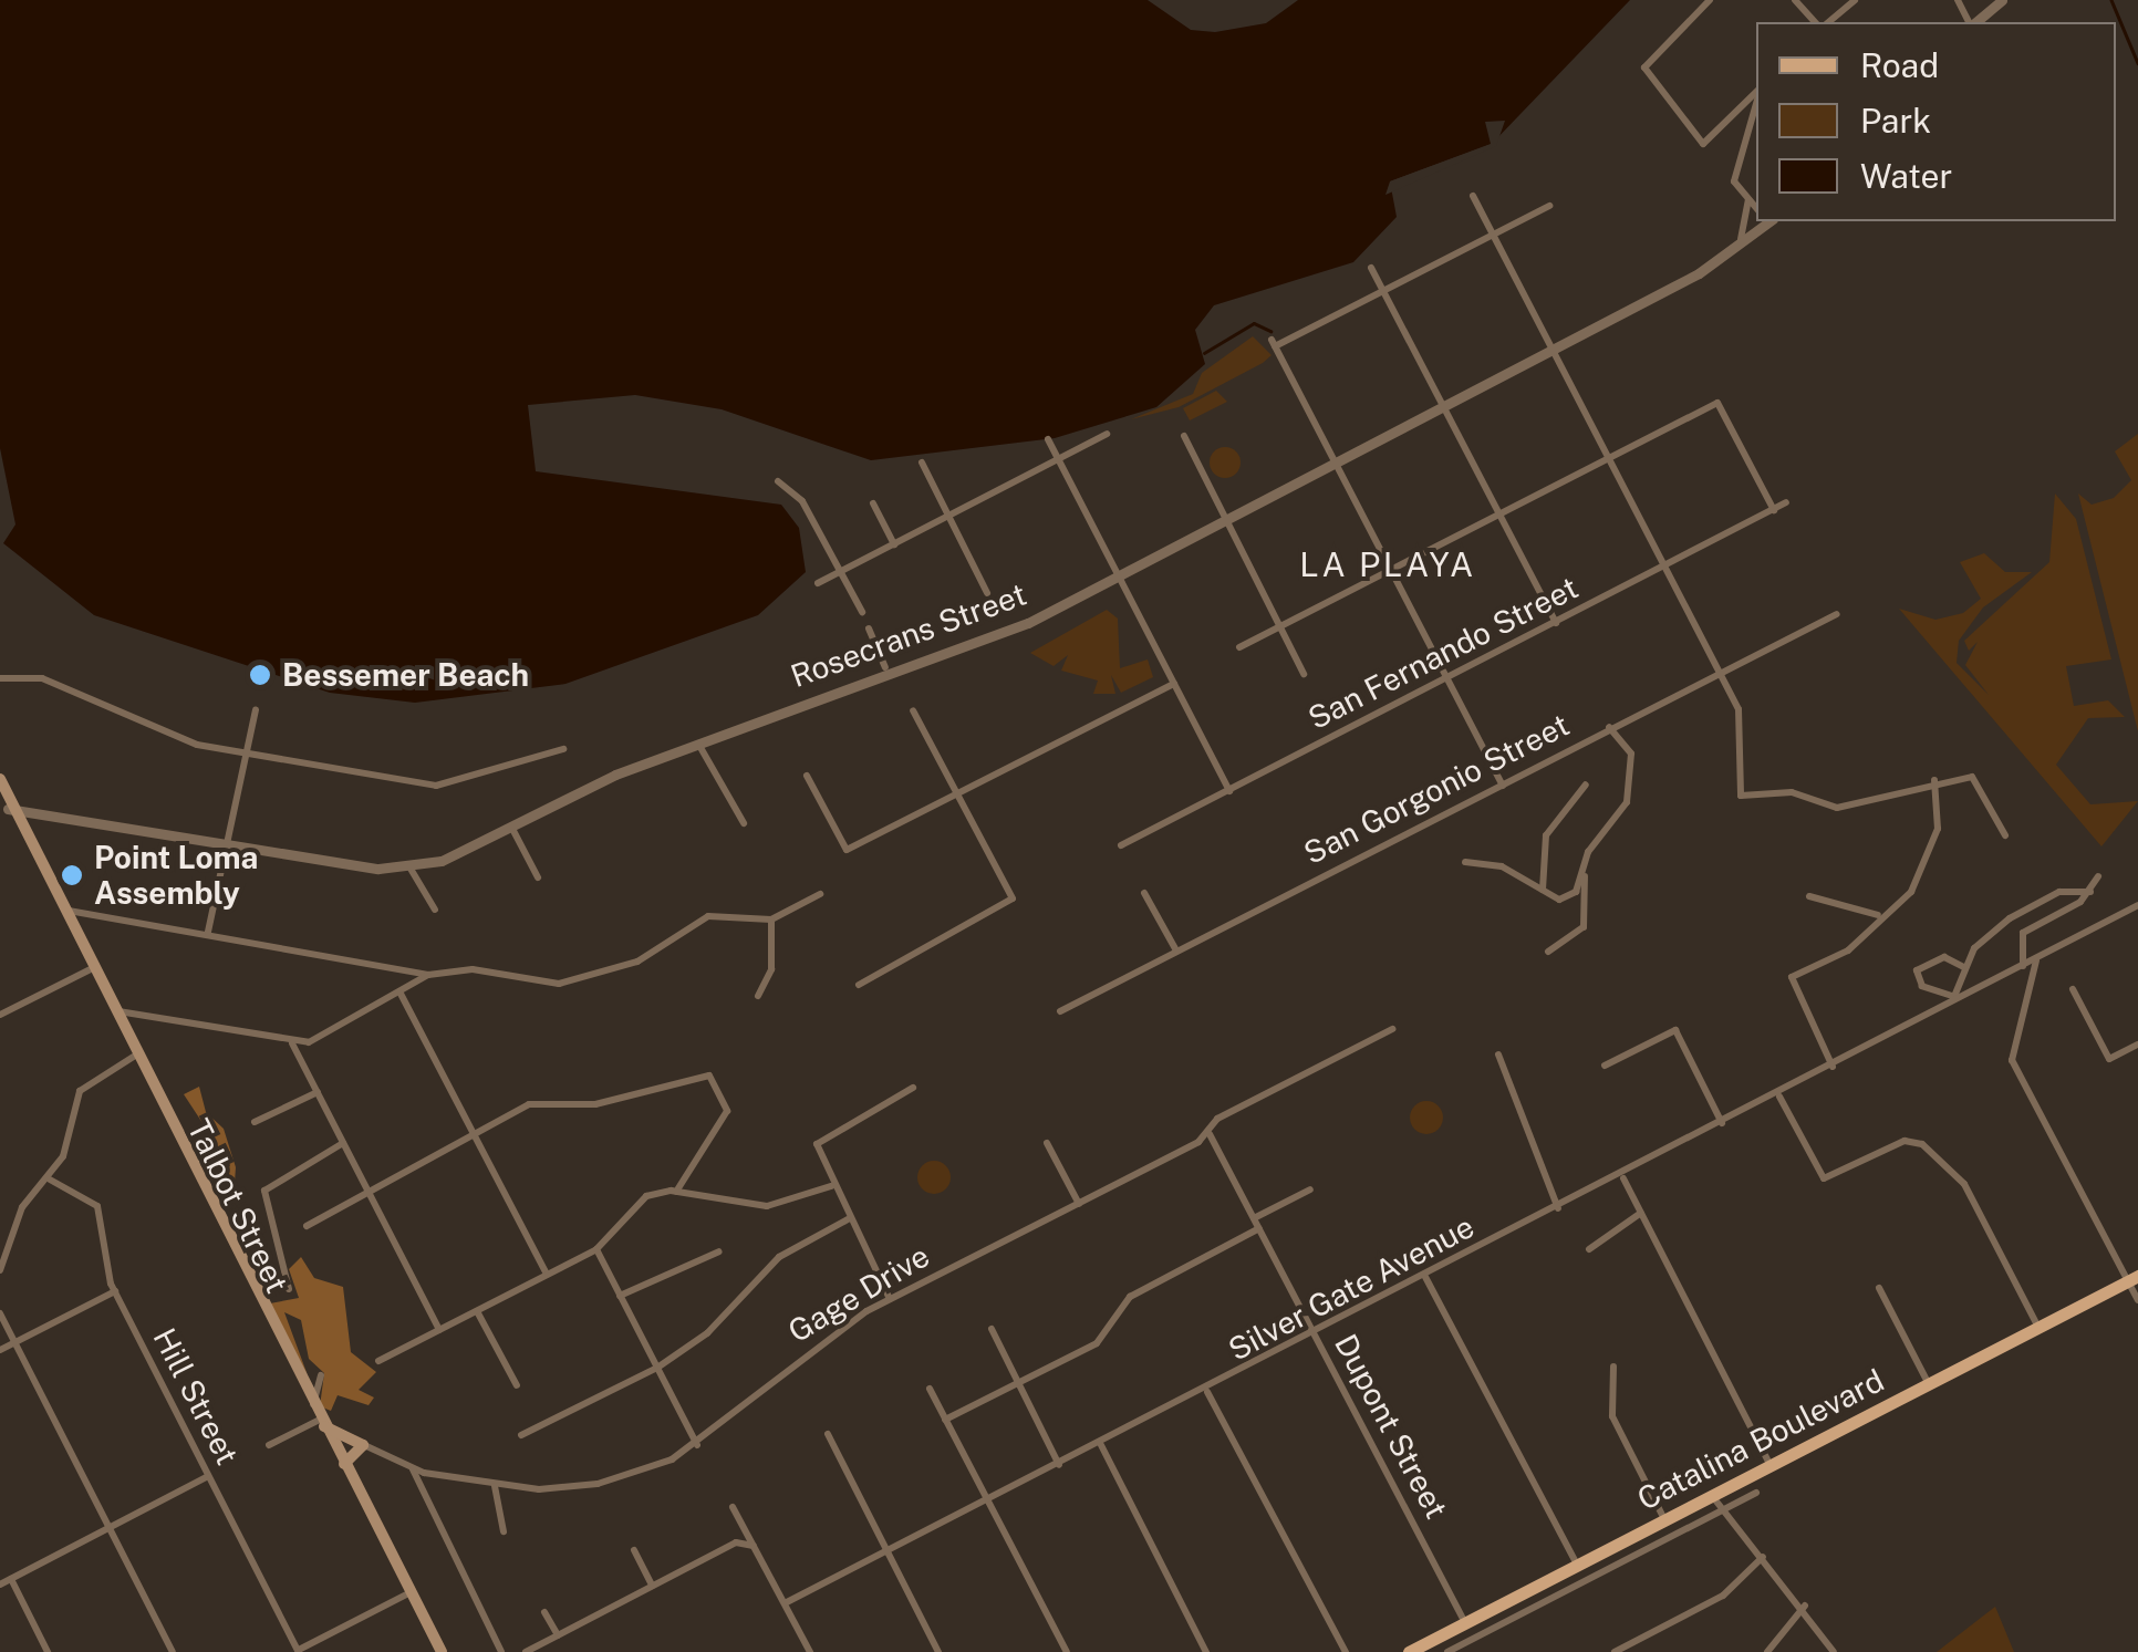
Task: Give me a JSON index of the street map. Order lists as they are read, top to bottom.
{
  "streets": {
    "main road": ["Talbot Street", "Catalina Boulevard"],
    "street": [
      "Rosecrans Street",
      "San Fernando Street",
      "San Gorgonio Street",
      "Silver Gate Avenue",
      "Gage Drive",
      "Hill Street",
      "Dupont Street"
    ]
  },
  "crossings": [
    ["Silver Gate Avenue", "Dupont Street"],
    ["Gage Drive", "Dupont Street"],
    ["Dupont Street", "Catalina Boulevard"]
  ],
  "districts": ["LA PLAYA"],
  "places": ["Bessemer Beach", "Point Loma Assembly"],
  "legend": ["Road", "Park", "Water"]
}
